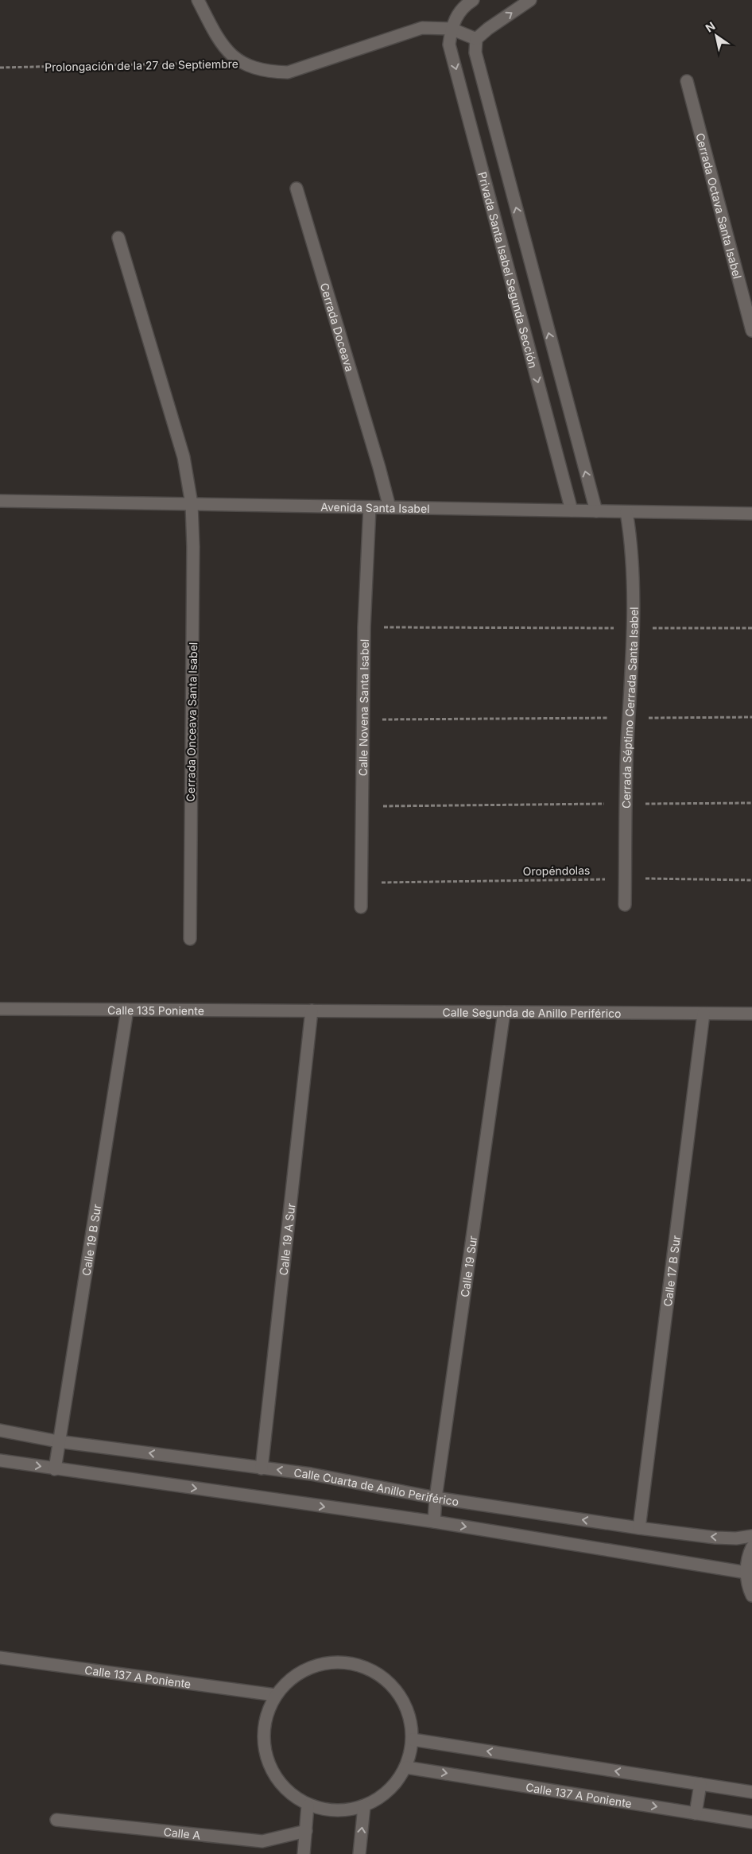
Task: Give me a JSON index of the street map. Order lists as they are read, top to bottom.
{
  "streets": {
    "street": [
      "Prolongación de la 27 de Septiembre",
      "Cerrada Octava Santa Isabel",
      "Privada Santa Isabel Segunda Sección",
      "Cerrada Doceava",
      "Avenida Santa Isabel",
      "Calle Novena Santa Isabel",
      "Cerrada Séptimo Cerrada Santa Isabel",
      "Cerrada Onceava Santa Isabel",
      "Calle 135 Poniente",
      "Calle Segunda de Anillo Periférico",
      "Calle 19 B Sur",
      "Calle 19 A Sur",
      "Calle 19 Sur",
      "Calle 17 B Sur",
      "Calle Cuarta de Anillo Periférico",
      "Calle 137 A Poniente",
      "Calle A"
    ],
    "path": ["Oropéndolas"]
  },
  "crossings": [
    ["Prolongación de la 27 de Septiembre", "Privada Santa Isabel Segunda Sección"],
    ["Privada Santa Isabel Segunda Sección", "Avenida Santa Isabel"],
    ["Cerrada Doceava", "Avenida Santa Isabel"],
    ["Avenida Santa Isabel", "Calle Novena Santa Isabel"],
    ["Avenida Santa Isabel", "Cerrada Séptimo Cerrada Santa Isabel"],
    ["Avenida Santa Isabel", "Cerrada Onceava Santa Isabel"],
    ["Calle Novena Santa Isabel", "Oropéndolas"],
    ["Cerrada Séptimo Cerrada Santa Isabel", "Oropéndolas"],
    ["Calle 135 Poniente", "Calle Segunda de Anillo Periférico"],
    ["Calle 135 Poniente", "Calle 19 B Sur"],
    ["Calle 135 Poniente", "Calle 19 A Sur"],
    ["Calle Segunda de Anillo Periférico", "Calle 19 A Sur"],
    ["Calle Segunda de Anillo Periférico", "Calle 19 Sur"],
    ["Calle Segunda de Anillo Periférico", "Calle 17 B Sur"],
    ["Calle 19 B Sur", "Calle Cuarta de Anillo Periférico"],
    ["Calle 19 A Sur", "Calle Cuarta de Anillo Periférico"],
    ["Calle 19 Sur", "Calle Cuarta de Anillo Periférico"],
    ["Calle 17 B Sur", "Calle Cuarta de Anillo Periférico"]
  ],
  "north": "top left"
}
